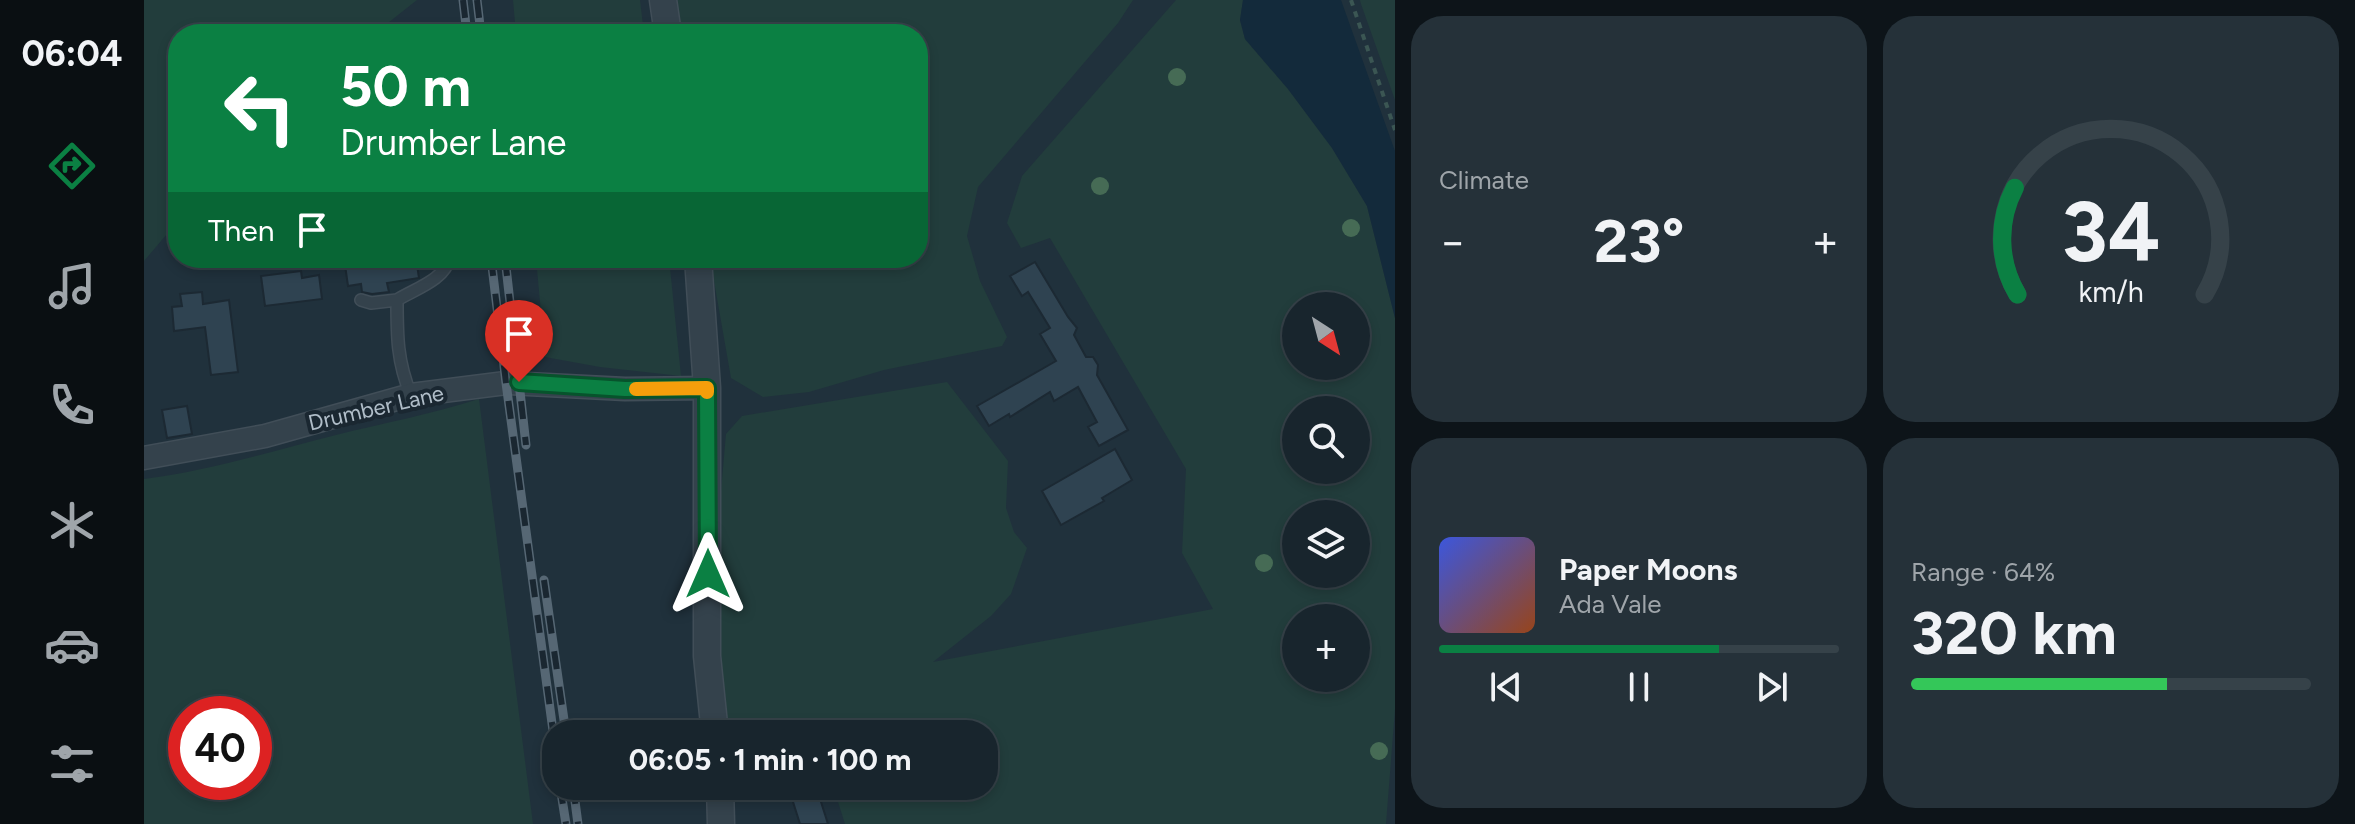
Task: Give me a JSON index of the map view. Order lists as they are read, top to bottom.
{
  "streets": {
    "street": ["Drumber Lane"]
  },
  "north": "bottom right",
  "page": {
    "tabs": "06:04",
    "tile": [
      "Climate",
      ["Range · 64%", "320 km"]
    ],
    "turn": ["50 m", "Drumber Lane"],
    "then": "Then",
    "heat": ["−", "23°", "+"],
    "map_buttons": "+",
    "song": ["Paper Moons", "Ada Vale"],
    "limit": "40",
    "trip": "06:05 · 1 min · 100 m",
    "gauge": ["34", "km/h"]
  }
}
